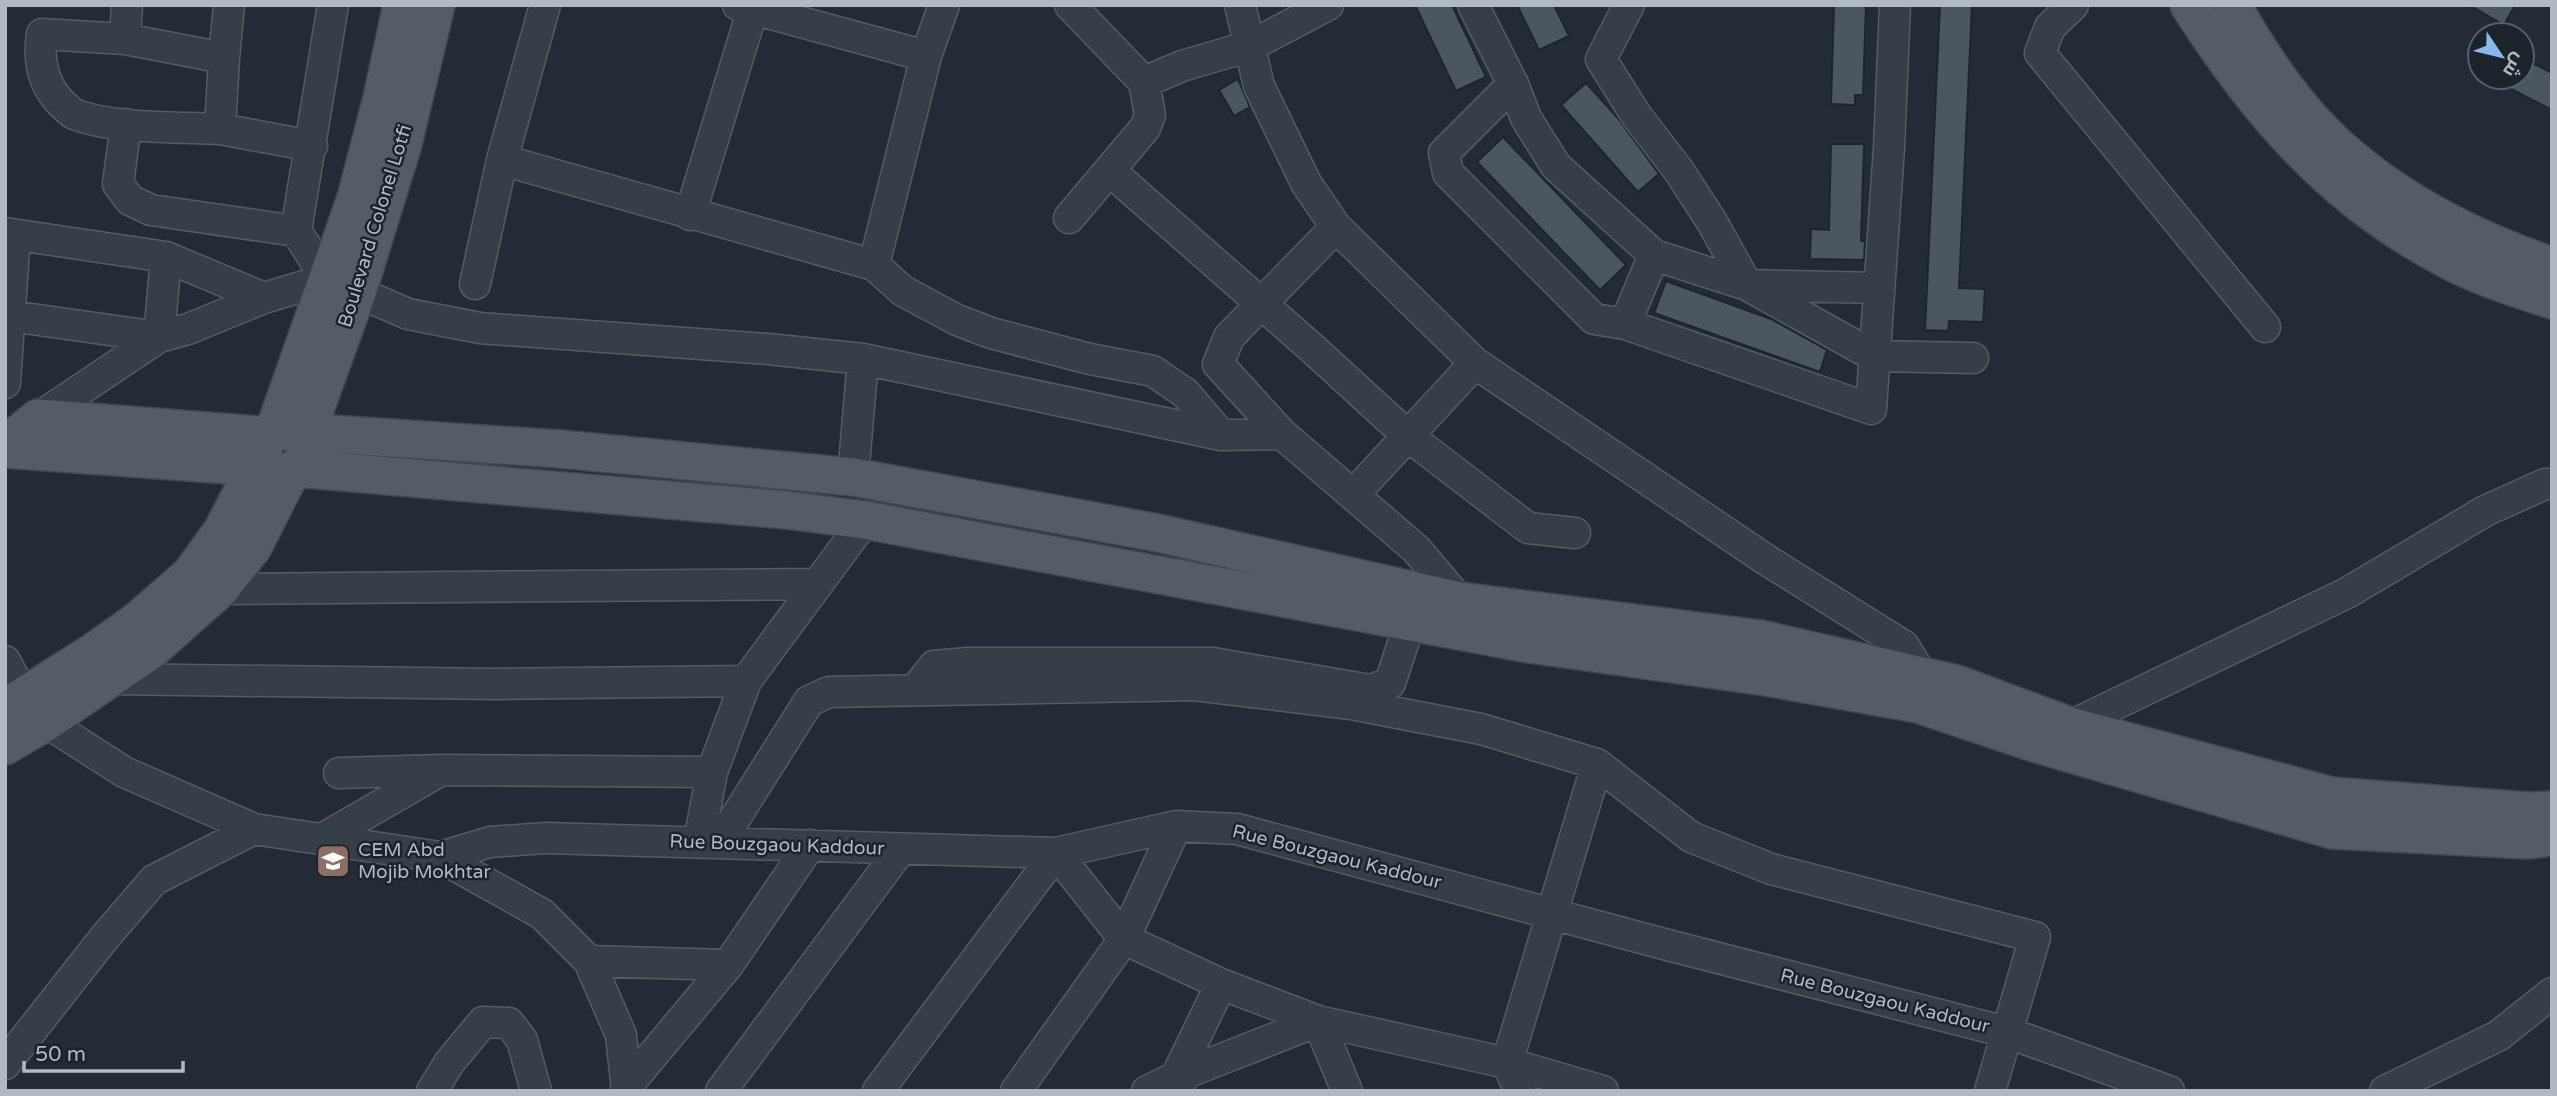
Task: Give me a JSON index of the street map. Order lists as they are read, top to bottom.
{
  "streets": {
    "main road": ["Boulevard Colonel Lotfi"],
    "street": ["Rue Bouzgaou Kaddour"]
  },
  "places": {
    "school or university": ["CEM Abd Mojib Mokhtar"]
  },
  "scale_bar": "50 m",
  "north": "bottom right"
}
